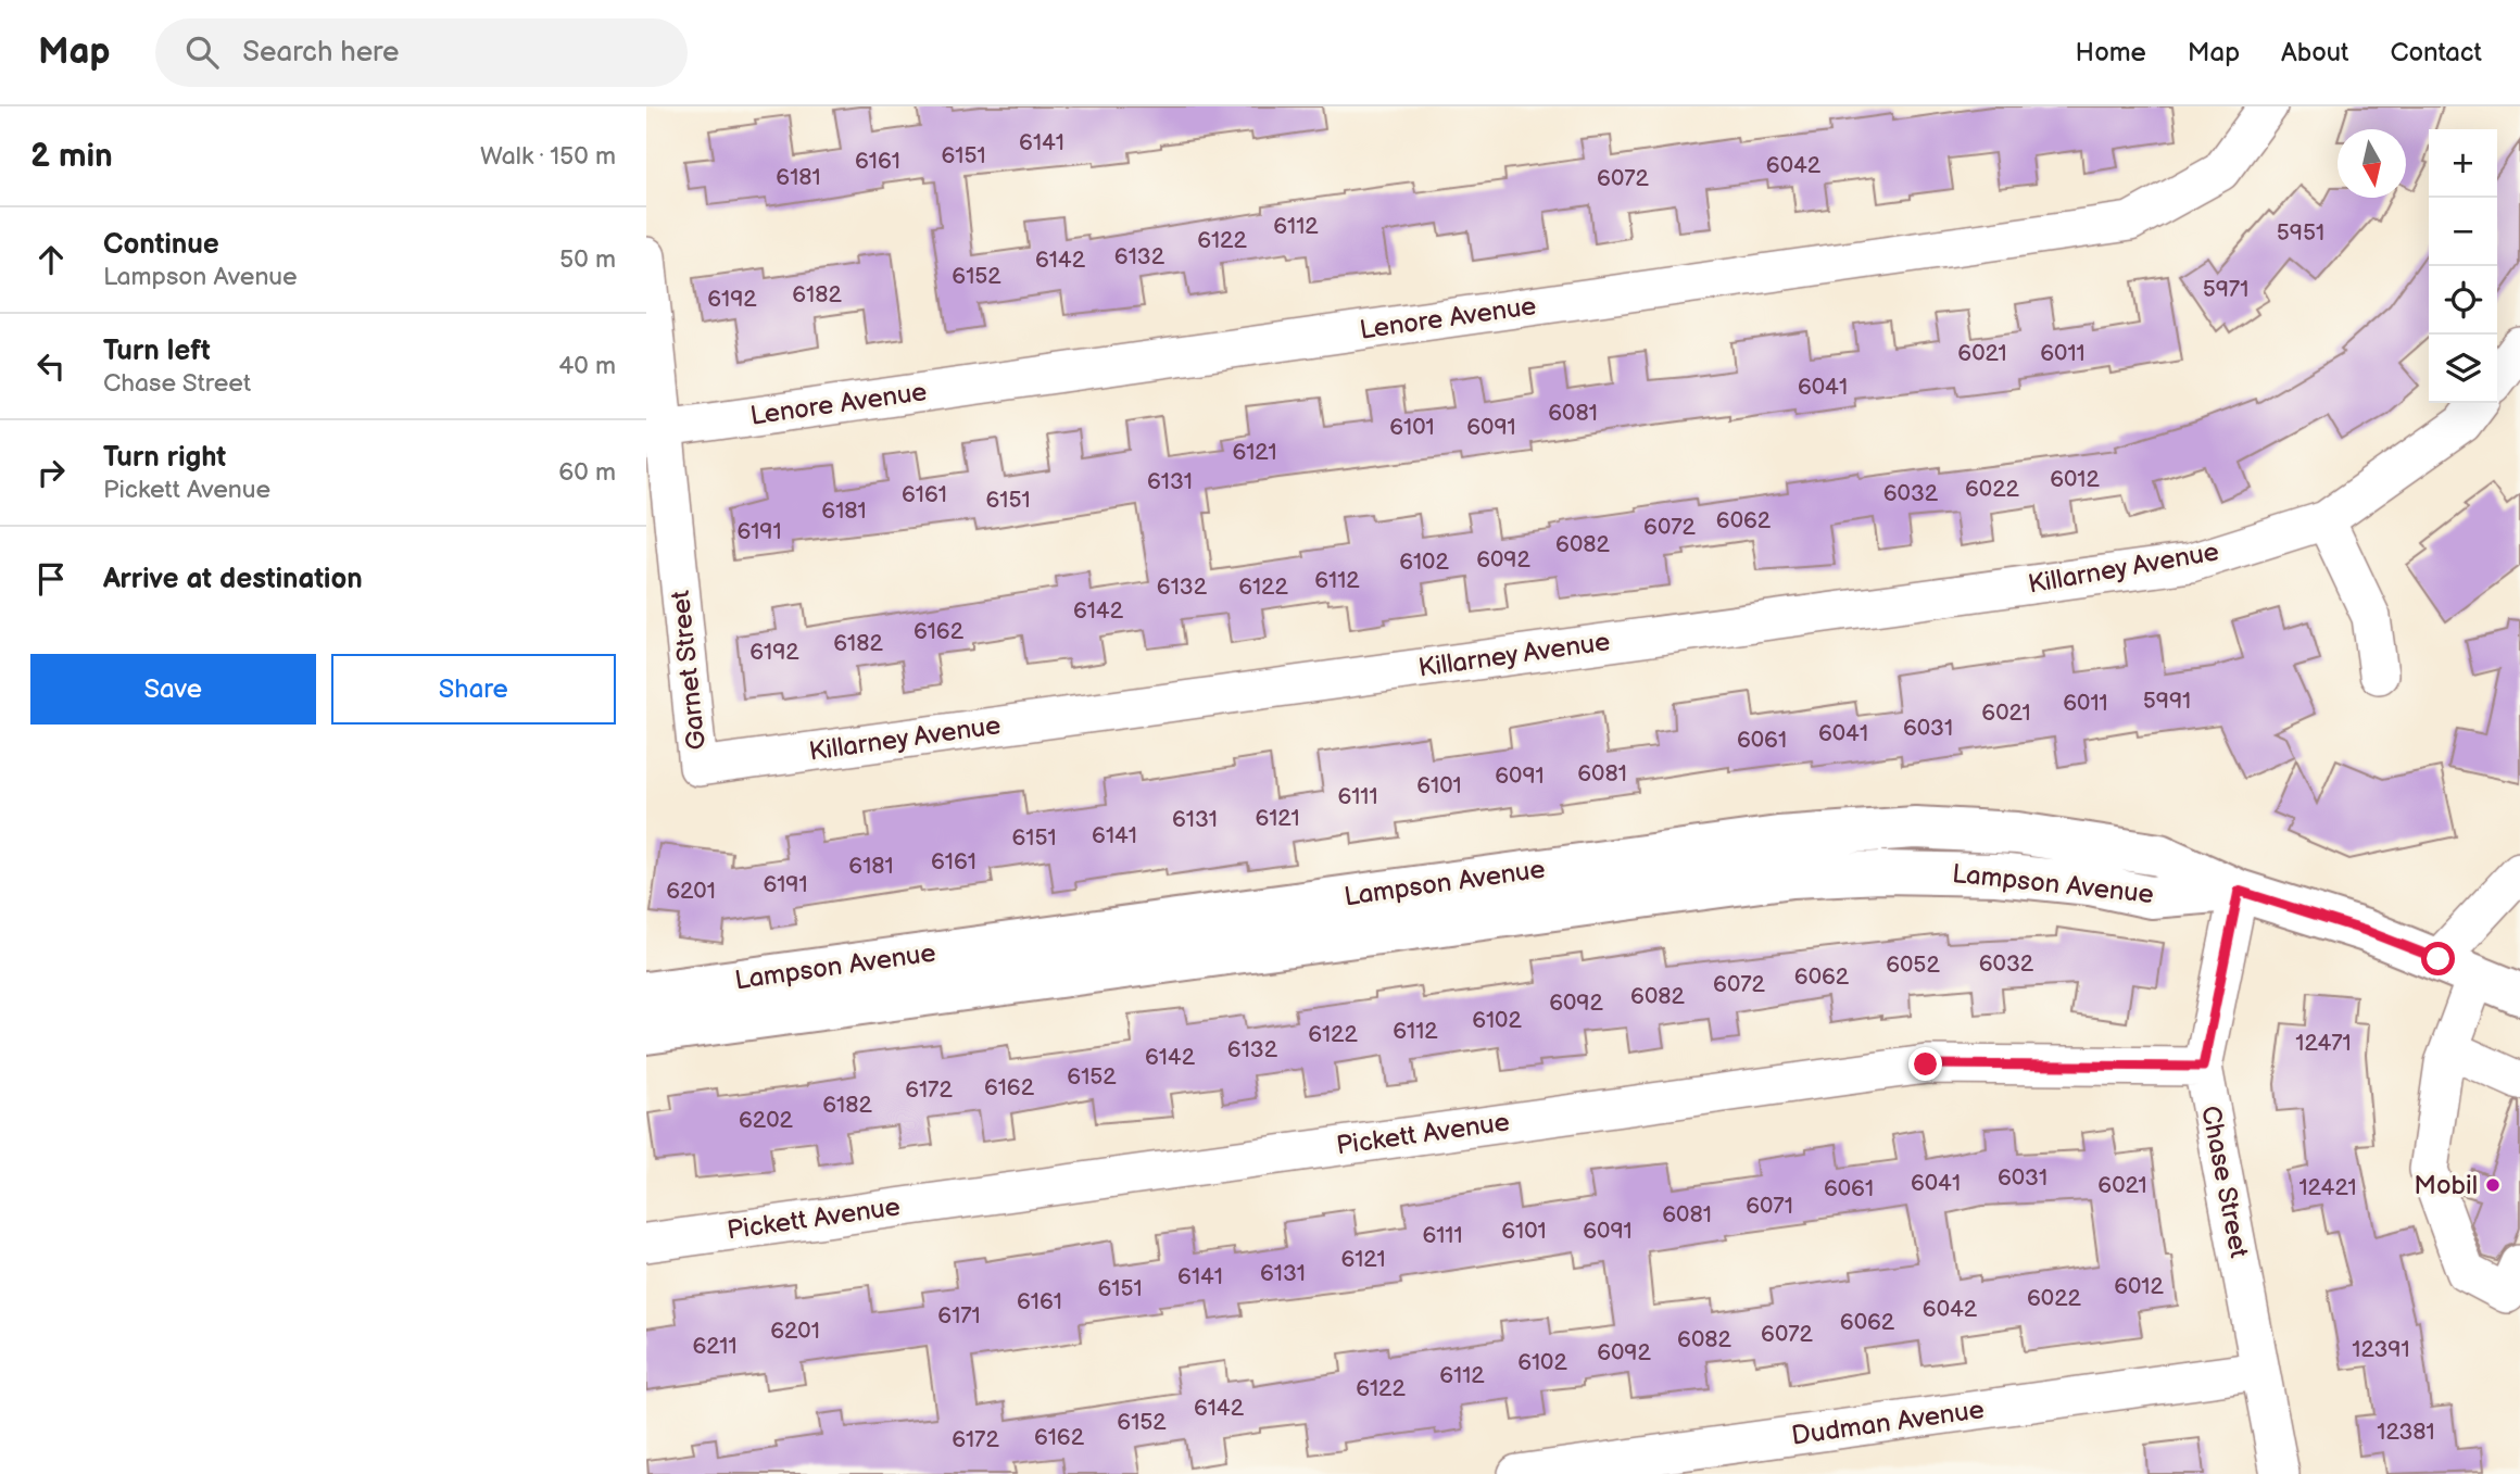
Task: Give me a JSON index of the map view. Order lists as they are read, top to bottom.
{
  "streets": {
    "main road": ["Lampson Avenue"],
    "street": [
      "Lenore Avenue",
      "Killarney Avenue",
      "Garnet Street",
      "Pickett Avenue",
      "Chase Street",
      "Dudman Avenue"
    ]
  },
  "crossings": [
    ["Lenore Avenue", "Garnet Street"],
    ["Killarney Avenue", "Garnet Street"],
    ["Lampson Avenue", "Chase Street"],
    ["Pickett Avenue", "Chase Street"],
    ["Chase Street", "Dudman Avenue"]
  ],
  "places": ["Mobil"],
  "house_numbers": [
    "6141",
    "6151",
    "6161",
    "6042",
    "6181",
    "6072",
    "6112",
    "5951",
    "6122",
    "6132",
    "6142",
    "6152",
    "5971",
    "6182",
    "6192",
    "6021",
    "6011",
    "6041",
    "6081",
    "6101",
    "6091",
    "6121",
    "6012",
    "6131",
    "6022",
    "6032",
    "6161",
    "6151",
    "6181",
    "6062",
    "6072",
    "6191",
    "6082",
    "6092",
    "6102",
    "6112",
    "6132",
    "6122",
    "6142",
    "6162",
    "6182",
    "6192",
    "5991",
    "6011",
    "6021",
    "6031",
    "6041",
    "6061",
    "6081",
    "6091",
    "6101",
    "6111",
    "6121",
    "6131",
    "6141",
    "6151",
    "6161",
    "6181",
    "6191",
    "6201",
    "6032",
    "6052",
    "6062",
    "6072",
    "6082",
    "6092",
    "6102",
    "6112",
    "6122",
    "12471",
    "6132",
    "6142",
    "6152",
    "6162",
    "6172",
    "6182",
    "6202",
    "6031",
    "6041",
    "6021",
    "12421",
    "6061",
    "6071",
    "6081",
    "6101",
    "6091",
    "6111",
    "6121",
    "6131",
    "6141",
    "6012",
    "6151",
    "6022",
    "6161",
    "6042",
    "6171",
    "6062",
    "6201",
    "6072",
    "6082",
    "6211",
    "12391",
    "6092",
    "6102",
    "6112",
    "6122",
    "6142",
    "6152",
    "12381",
    "6162",
    "6172"
  ],
  "north": "bottom",
  "page": {
    "header": "Map",
    "search": "Search here",
    "nav": [
      "Home",
      "Map",
      "About",
      "Contact"
    ],
    "heading": ["2 min", "Walk · 150 m"],
    "map_buttons": ["+", "−"],
    "list": [
      ["Continue", "Lampson Avenue", "50 m"],
      ["Turn left", "Chase Street", "40 m"],
      ["Turn right", "Pickett Avenue", "60 m"],
      "Arrive at destination"
    ],
    "buttons": ["Save", "Share"]
  }
}
